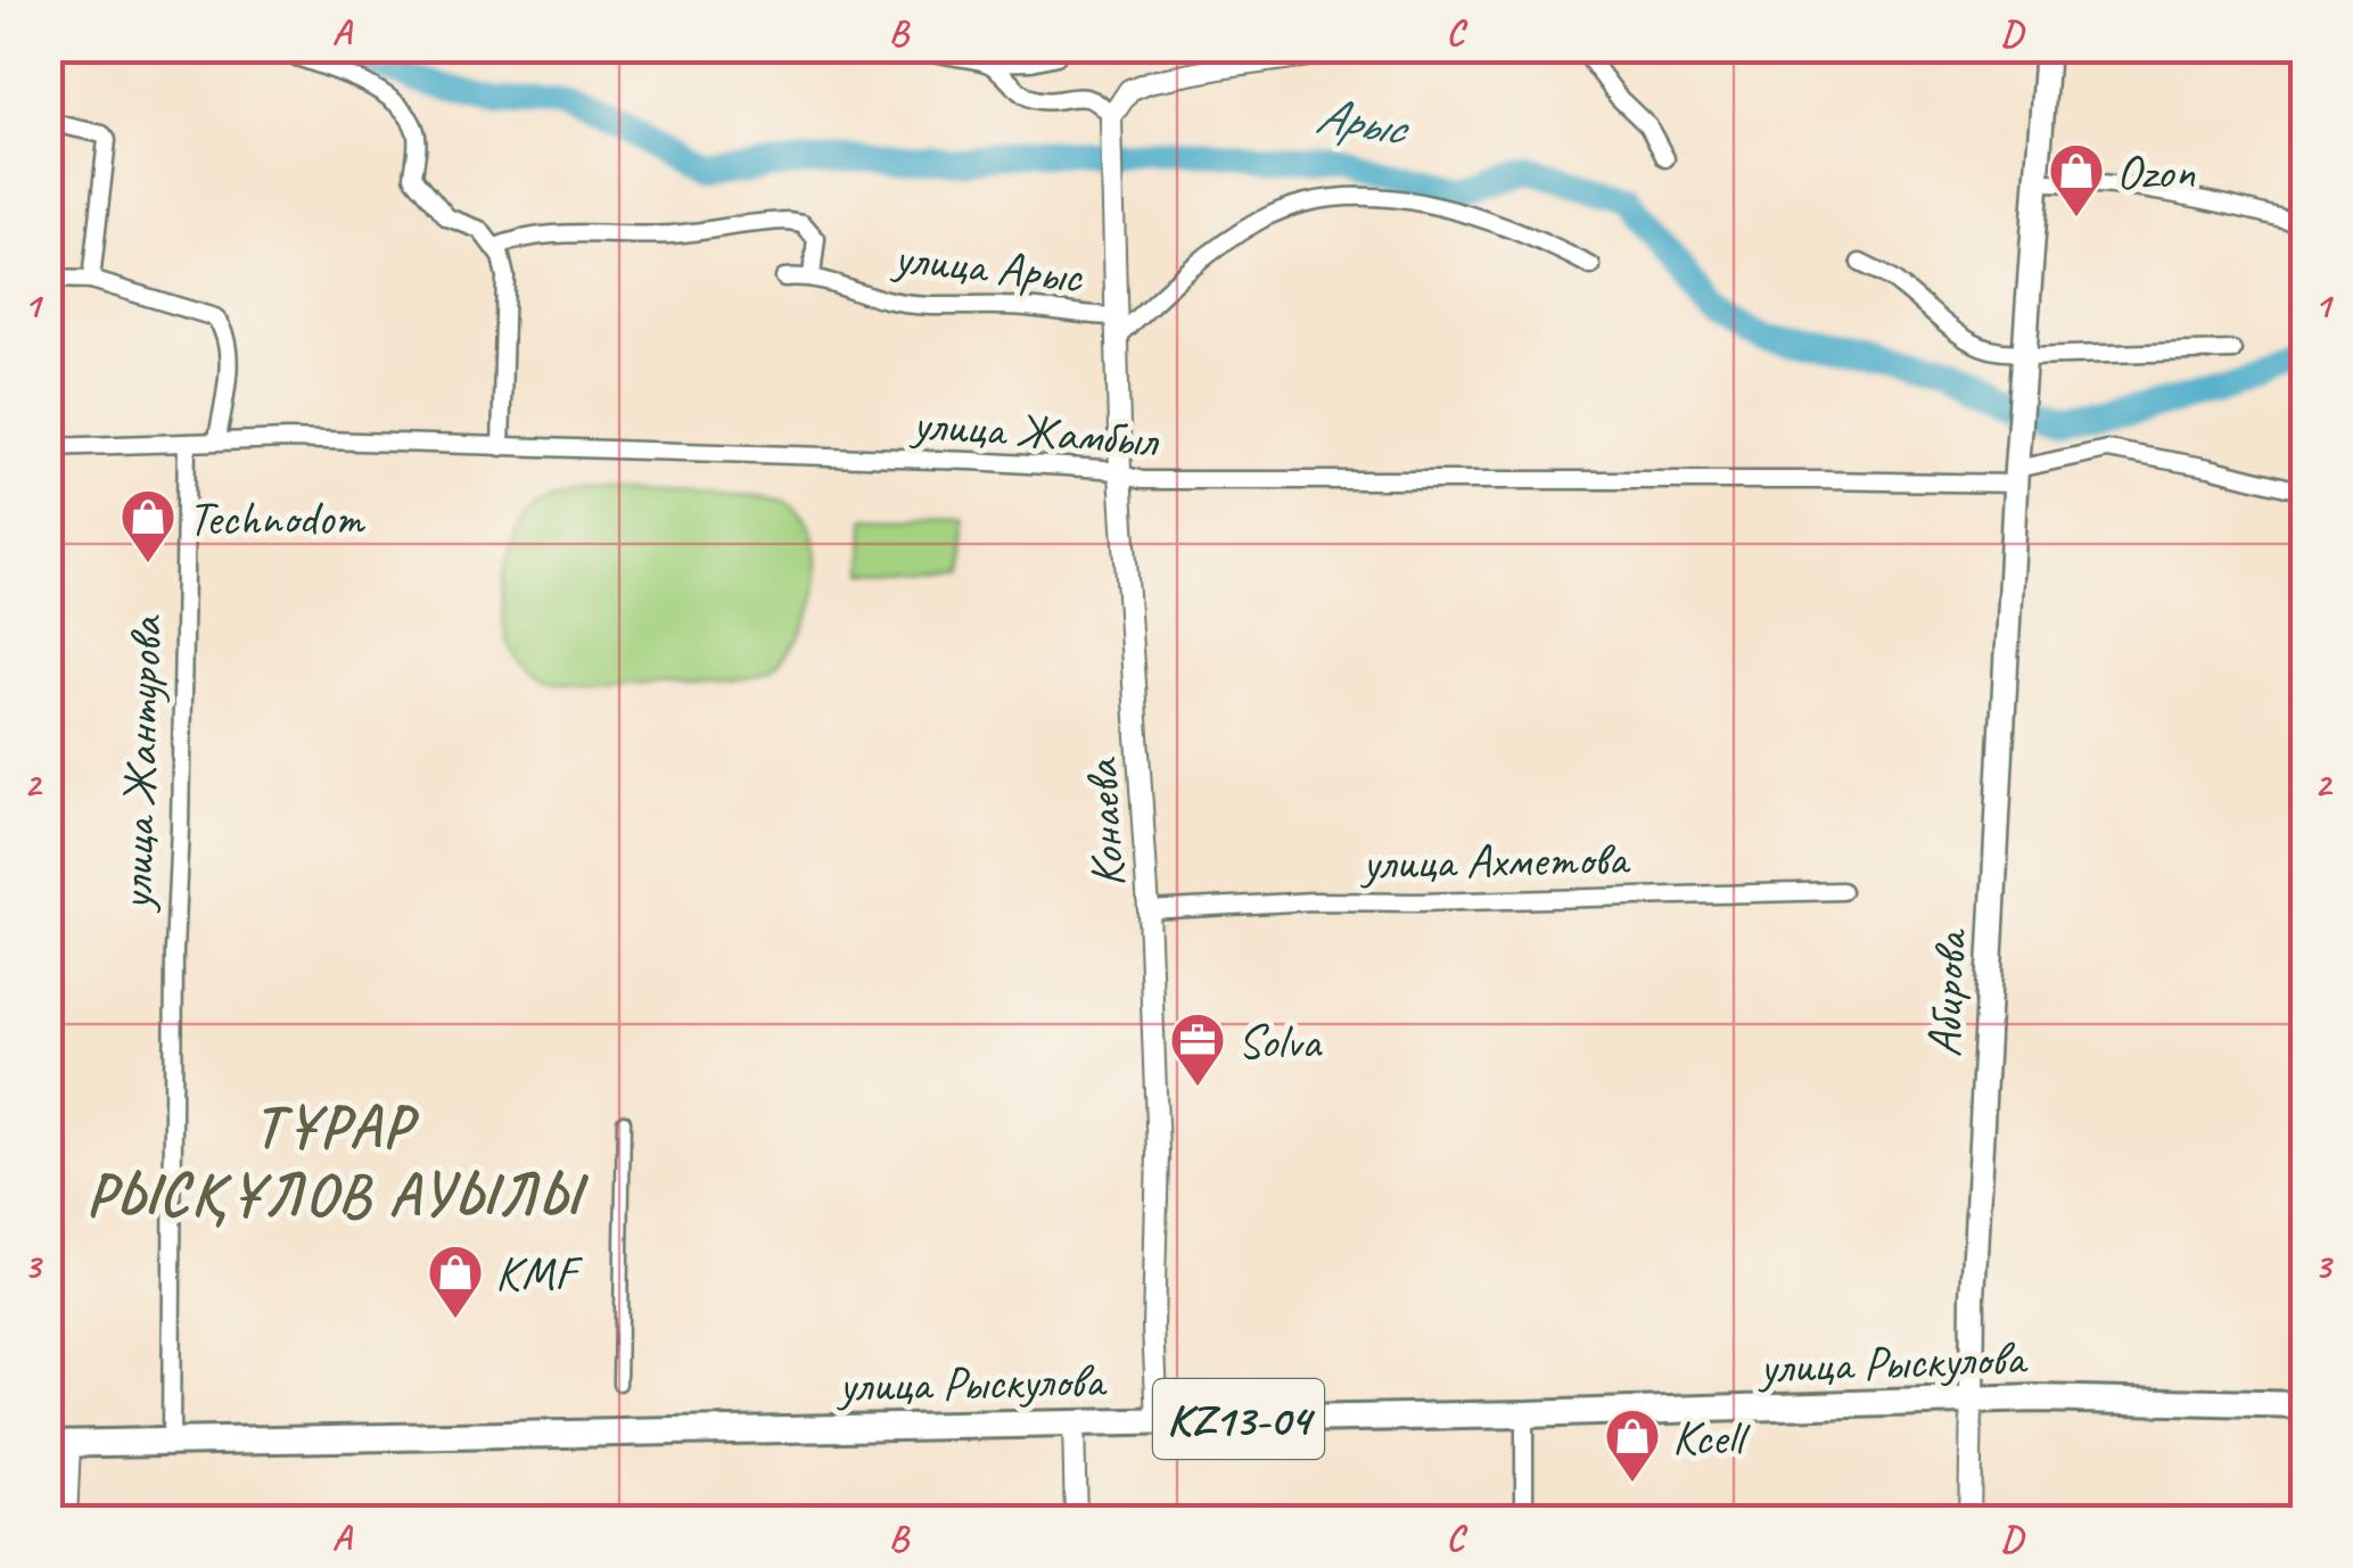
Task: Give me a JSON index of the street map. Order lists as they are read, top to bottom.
{
  "streets": {
    "main road": ["Абирова", "улица Рыскулова", "KZ13-04"],
    "street": [
      "улица Арыс",
      "улица Жамбыл",
      "улица Жантурова",
      "Конаева",
      "улица Ахметова"
    ]
  },
  "crossings": [
    ["улица Арыс", "Конаева"],
    ["улица Жамбыл", "улица Жантурова"],
    ["улица Жамбыл", "Конаева"],
    ["улица Жамбыл", "Абирова"],
    ["улица Жантурова", "улица Рыскулова"],
    ["Конаева", "улица Ахметова"],
    ["Конаева", "улица Рыскулова"],
    ["Абирова", "улица Рыскулова"]
  ],
  "districts": ["ТҰРАР РЫСҚҰЛОВ АУЫЛЫ"],
  "water": ["Арыс"],
  "places": {
    "shop": [
      "Ozon",
      "Technodom",
      "KMF",
      "Kcell"
    ],
    "office": ["Solva"]
  },
  "grid": {
    "columns": [
      "A",
      "B",
      "C",
      "D"
    ],
    "rows": ["1", "2", "3"]
  }
}
